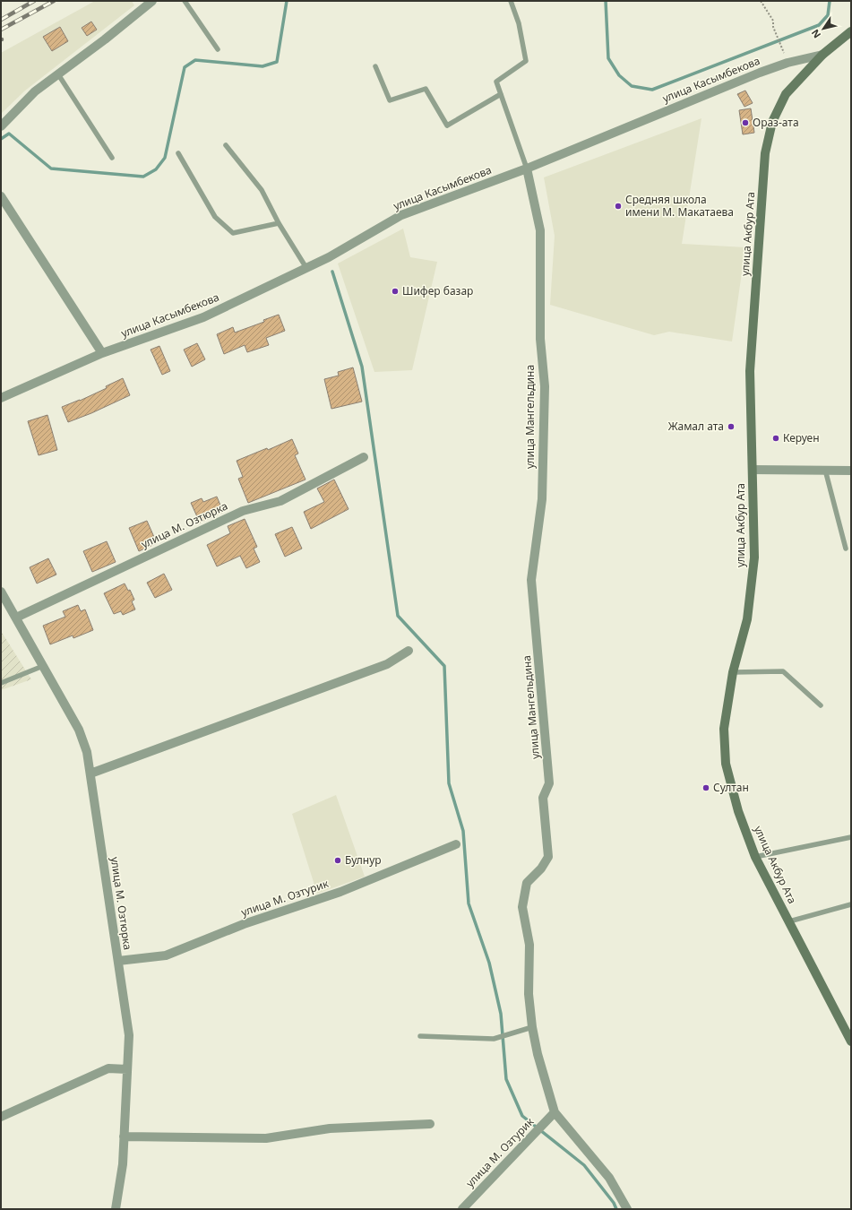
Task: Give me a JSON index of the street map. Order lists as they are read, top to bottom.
{
  "streets": {
    "main road": ["улица Акбур Ата"],
    "street": [
      "улица Касымбекова",
      "улица Мангельдина",
      "улица М. Озтюрка",
      "улица М. Озтурик"
    ]
  },
  "crossings": [
    ["улица Касымбекова", "улица Акбур Ата"],
    ["улица Касымбекова", "улица Мангельдина"],
    ["улица Мангельдина", "улица М. Озтурик"],
    ["улица М. Озтюрка", "улица М. Озтурик"]
  ],
  "places": [
    "Ораз-ата",
    "Средняя школа имени М. Макатаева",
    "Шифер базар",
    "Жамал ата",
    "Керуен",
    "Султан",
    "Булнур"
  ],
  "north": "bottom left"
}
